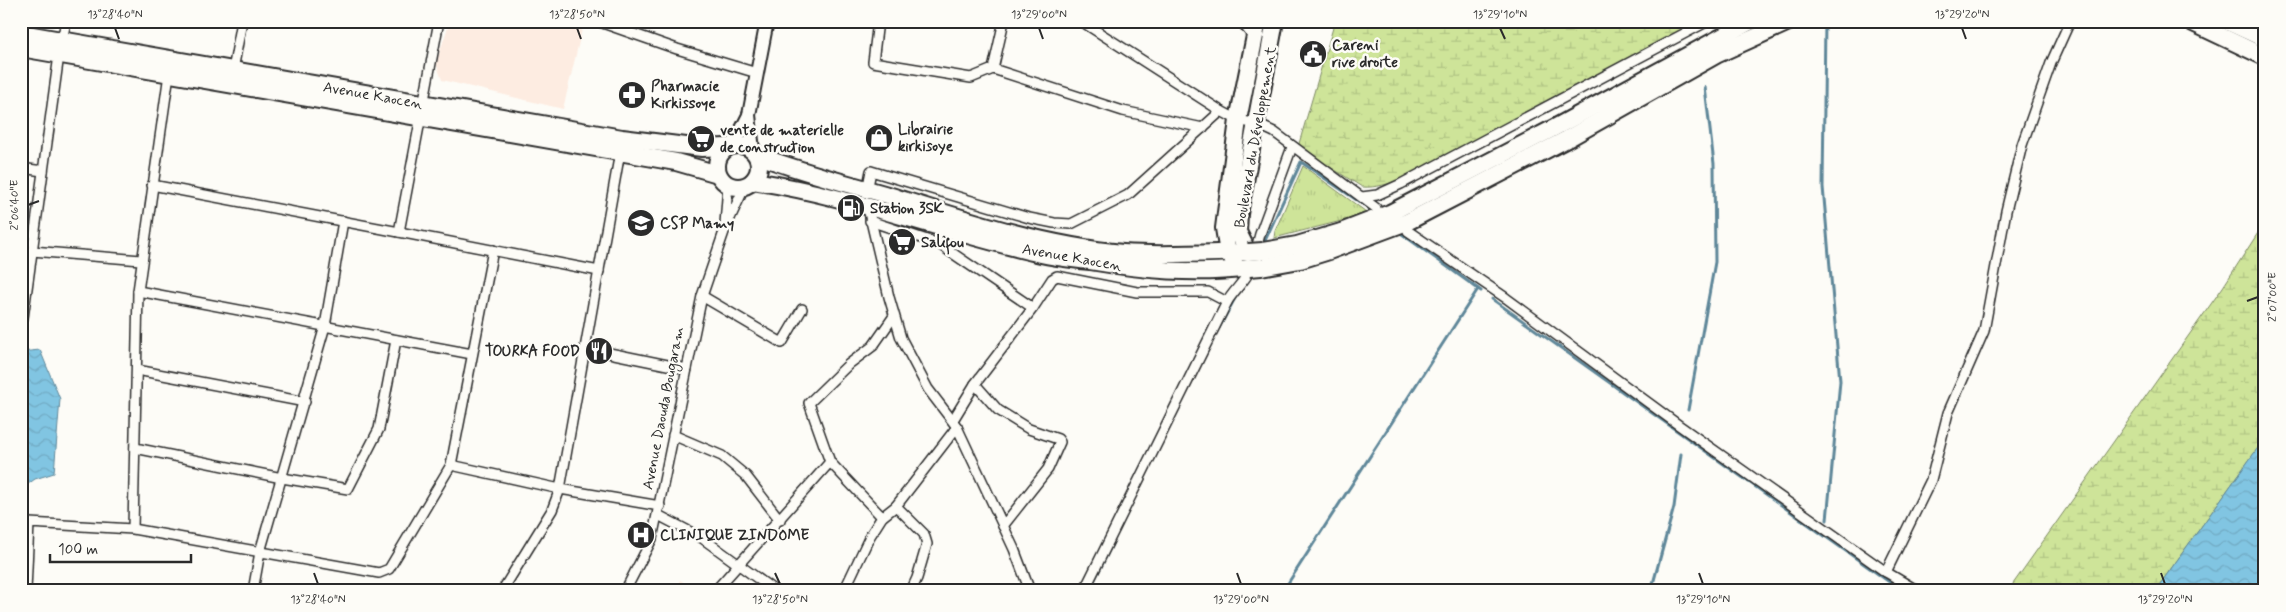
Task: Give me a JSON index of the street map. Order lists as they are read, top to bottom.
{
  "streets": {
    "highway": ["Avenue Kaocen", "Boulevard du Développement"],
    "street": ["Avenue Daouda Bougaram"]
  },
  "crossings": [
    ["Avenue Kaocen", "Boulevard du Développement"],
    ["Avenue Kaocen", "Avenue Daouda Bougaram"]
  ],
  "places": {
    "public building": ["Careni rive droite"],
    "pharmacy": ["Pharmacie Kirkissoye"],
    "shop": ["Librairie kirkisoye"],
    "supermarket": ["vente de materielle de construction", "Salifou"],
    "fuel station": ["Station 3SK"],
    "school or university": ["CSP Mamy"],
    "restaurant": ["TOURKA FOOD"],
    "hospital": ["CLINIQUE ZINDOME"]
  },
  "scale_bar": "100 m",
  "coordinates": [
    "13°28'40\"N",
    "13°28'50\"N",
    "13°29'00\"N",
    "13°29'10\"N",
    "13°29'20\"N",
    "2°06'40\"E",
    "2°07'00\"E"
  ]
}
